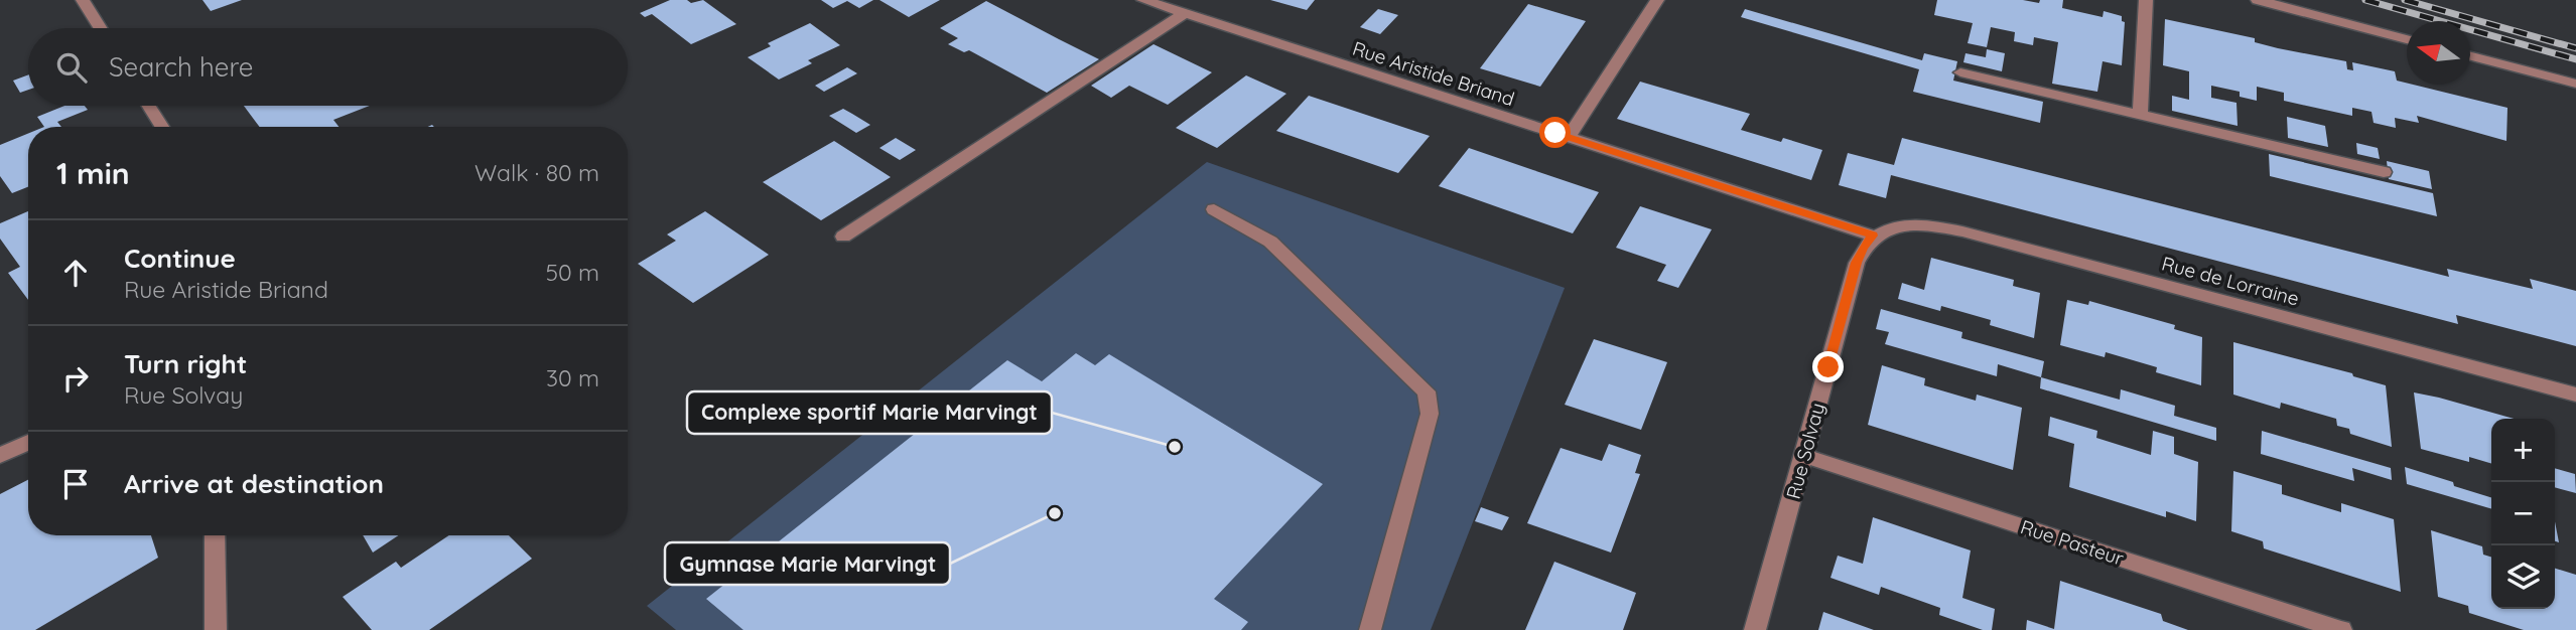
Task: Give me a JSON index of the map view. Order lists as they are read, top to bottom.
{
  "streets": {
    "street": [
      "Rue Aristide Briand",
      "Rue de Lorraine",
      "Rue Solvay",
      "Rue Pasteur"
    ]
  },
  "crossings": [
    ["Rue Aristide Briand", "Rue de Lorraine"],
    ["Rue Aristide Briand", "Rue Solvay"],
    ["Rue de Lorraine", "Rue Solvay"],
    ["Rue Solvay", "Rue Pasteur"]
  ],
  "places": ["Complexe sportif Marie Marvingt", "Gymnase Marie Marvingt"],
  "north": "left",
  "page": {
    "search": "Search here",
    "heading": ["1 min", "Walk · 80 m"],
    "list": [
      ["Continue", "Rue Aristide Briand", "50 m"],
      ["Turn right", "Rue Solvay", "30 m"],
      "Arrive at destination"
    ],
    "map_buttons": ["+", "−"]
  }
}
